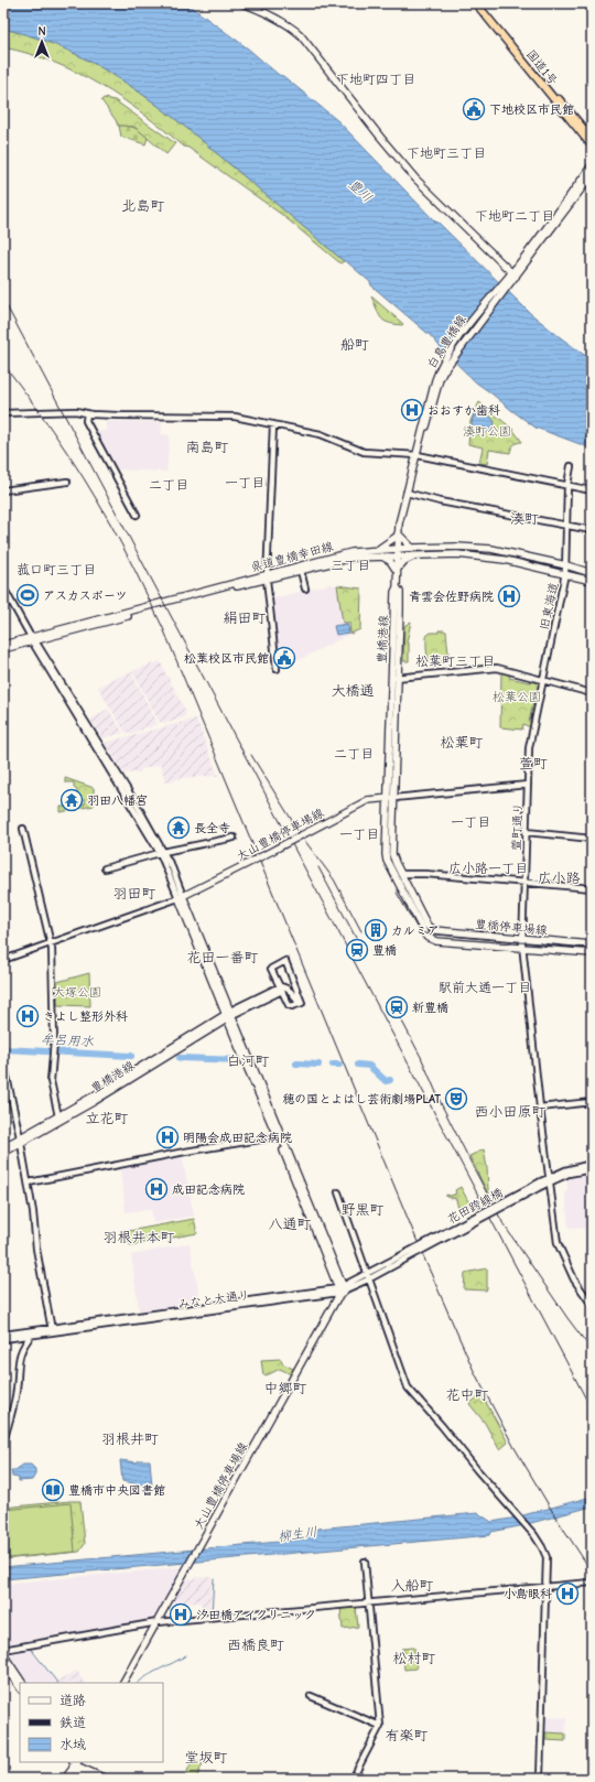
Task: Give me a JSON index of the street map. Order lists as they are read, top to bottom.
{
  "streets": {
    "highway": ["国道1号"],
    "main road": [
      "白鳥豊橋線",
      "県道豊橋幸田線",
      "豊橋港線",
      "大山豊橋停車場線",
      "豊橋停車場線"
    ],
    "street": [
      "旧東海道",
      "萱町通り",
      "花田跨線橋",
      "みなと大通り"
    ]
  },
  "crossings": [
    ["白鳥豊橋線", "県道豊橋幸田線"],
    ["白鳥豊橋線", "豊橋港線"],
    ["県道豊橋幸田線", "旧東海道"],
    ["県道豊橋幸田線", "豊橋港線"],
    ["旧東海道", "萱町通り"],
    ["豊橋港線", "大山豊橋停車場線"],
    ["萱町通り", "豊橋停車場線"],
    ["萱町通り", "花田跨線橋"],
    ["大山豊橋停車場線", "みなと大通り"],
    ["花田跨線橋", "みなと大通り"]
  ],
  "districts": [
    "下地町四丁目",
    "下地町三丁目",
    "北島町",
    "下地町二丁目",
    "船町",
    "南島町",
    "一丁目",
    "二丁目",
    "湊町",
    "三丁目",
    "菰口町三丁目",
    "絹田町",
    "松葉町三丁目",
    "大橋通",
    "松葉町",
    "二丁目",
    "萱町",
    "一丁目",
    "一丁目",
    "広小路一丁目",
    "広小路",
    "羽田町",
    "花田一番町",
    "駅前大通一丁目",
    "白河町",
    "西小田原町",
    "立花町",
    "野黒町",
    "八通町",
    "羽根井本町",
    "中郷町",
    "花中町",
    "羽根井町",
    "入船町",
    "西橋良町",
    "松村町",
    "有楽町",
    "堂坂町"
  ],
  "water": ["豊川", "牟呂用水", "柳生川"],
  "parks": ["湊町公園", "松葉公園", "大塚公園"],
  "places": {
    "public building": ["下地校区市民館", "松葉校区市民館"],
    "hospital": [
      "おおすか歯科",
      "青雲会佐野病院",
      "きよし整形外科",
      "明陽会成田記念病院",
      "成田記念病院",
      "小島眼科",
      "汐田橋アイクリニック"
    ],
    "sports": ["アスカスポーツ"],
    "temple": ["羽田八幡宮", "長全寺"],
    "building": ["カルミア"],
    "station": ["豊橋", "新豊橋"],
    "theatre": ["穂の国とよはし芸術劇場PLAT"],
    "library": ["豊橋市中央図書館"]
  },
  "legend": ["道路", "鉄道", "水域"],
  "north": "top"
}
